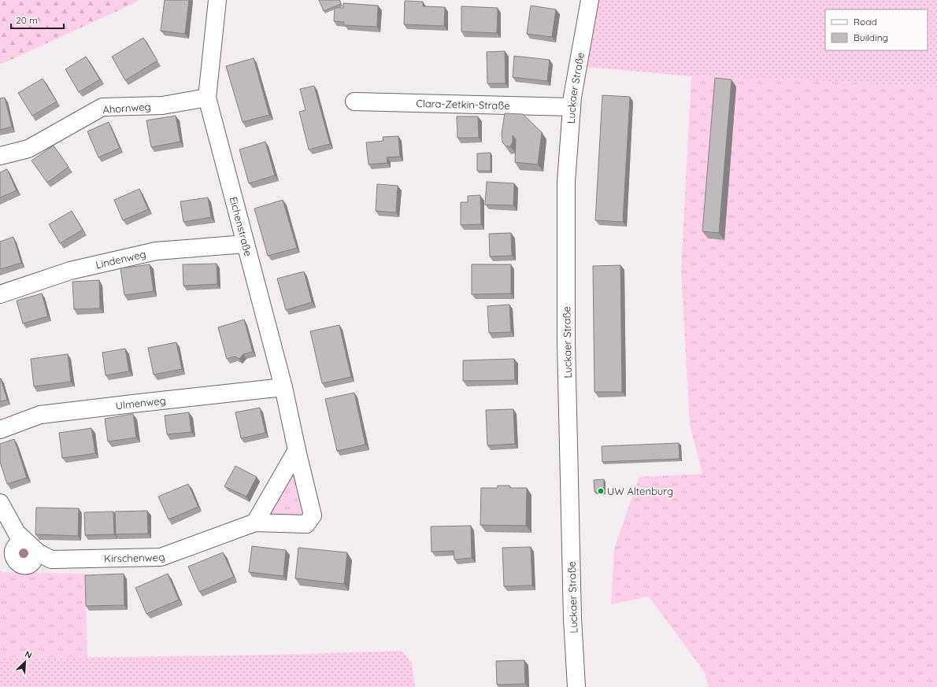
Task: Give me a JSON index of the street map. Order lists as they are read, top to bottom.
{
  "streets": {
    "street": [
      "Luckaer Straße",
      "Clara-Zetkin-Straße",
      "Ahornweg",
      "Eichenstraße",
      "Lindenweg",
      "Ulmenweg",
      "Kirschenweg"
    ]
  },
  "crossings": [
    ["Luckaer Straße", "Clara-Zetkin-Straße"],
    ["Ahornweg", "Eichenstraße"],
    ["Eichenstraße", "Lindenweg"],
    ["Eichenstraße", "Ulmenweg"],
    ["Eichenstraße", "Kirschenweg"]
  ],
  "places": ["UW Altenburg"],
  "legend": ["Road", "Building"],
  "scale_bar": "20 m",
  "north": "top right"
}
